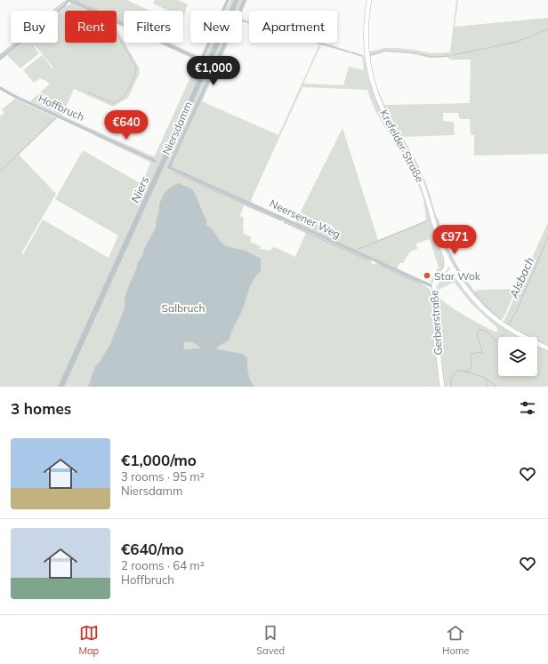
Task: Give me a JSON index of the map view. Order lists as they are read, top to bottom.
{
  "streets": {
    "main road": ["Krefelder Straße", "Gerberstraße"],
    "street": ["Hoffbruch", "Niersdamm", "Neersener Weg"]
  },
  "crossings": [
    ["Niersdamm", "Neersener Weg"],
    ["Krefelder Straße", "Gerberstraße"],
    ["Neersener Weg", "Gerberstraße"]
  ],
  "water": ["Niers", "Alsbach"],
  "parks": ["Salbruch"],
  "places": ["Star Wok"],
  "page": {
    "chip": [
      "Buy",
      "Rent",
      "Filters",
      "New",
      "Apartment"
    ],
    "price": ["€1,000", "€640", "€971"],
    "heading": "3 homes",
    "list": [
      {
        "name": "€1,000/mo",
        "note": "3 rooms · 95 m² · Niersdamm"
      },
      {
        "name": "€640/mo",
        "note": "2 rooms · 64 m² · Hoffbruch"
      }
    ],
    "tabs": ["Map", "Saved", "Home"]
  }
}
